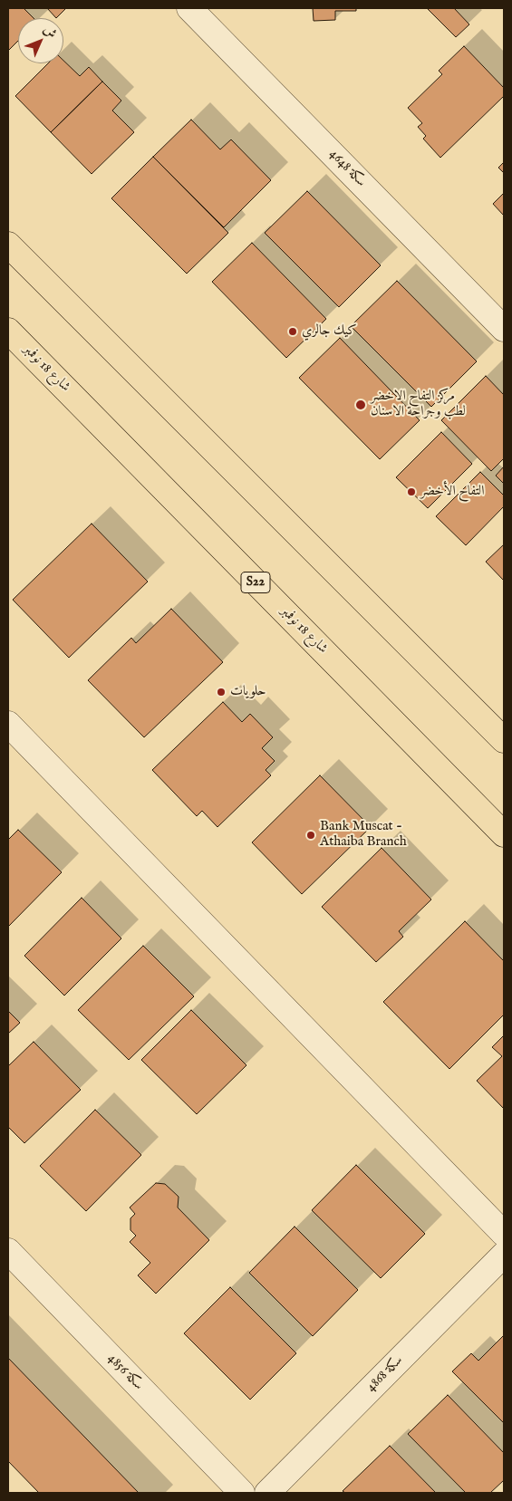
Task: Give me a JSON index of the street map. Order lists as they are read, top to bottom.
{
  "streets": {
    "main road": ["شارع 18 نوفمبر", "S22"],
    "street": ["سكة 4648", "سكة 4856", "سكة 4868"]
  },
  "places": [
    "كيك جالري",
    "مركز التفاح الاخضر لطب وجراحة الاسنان",
    "التفاح الأخضر",
    "حلويات",
    "Bank Muscat - Athaiba Branch"
  ],
  "north": "top right"
}
